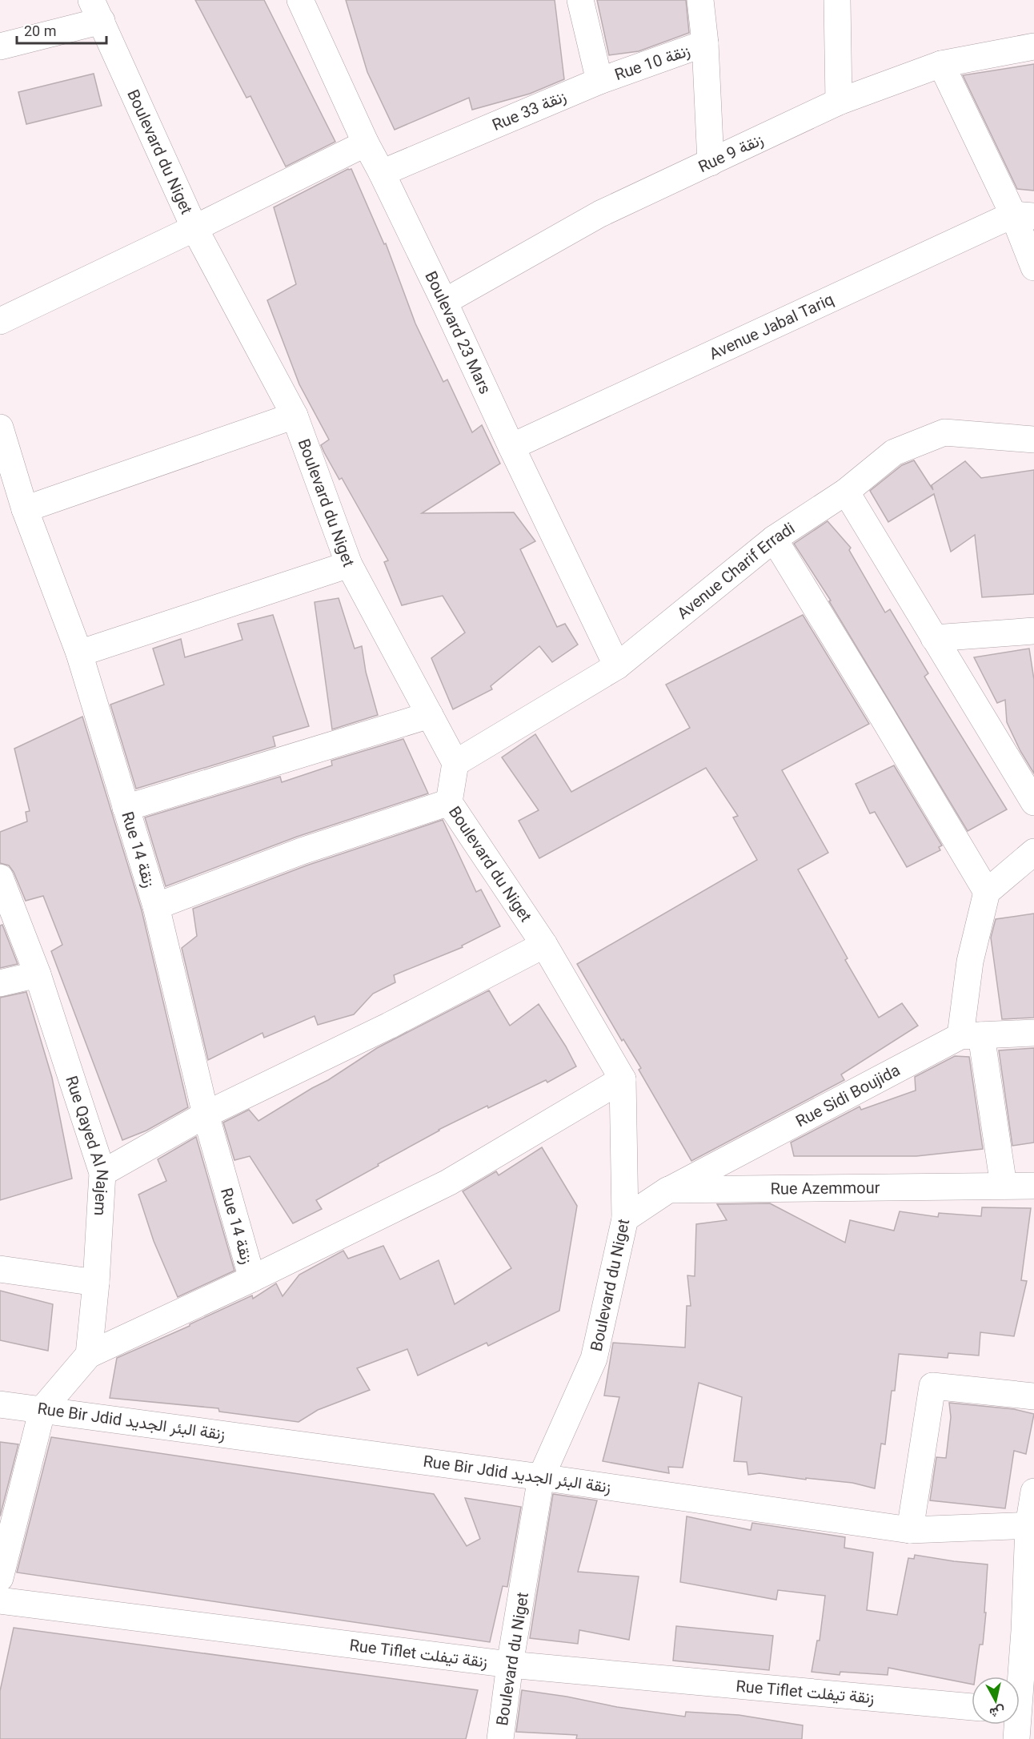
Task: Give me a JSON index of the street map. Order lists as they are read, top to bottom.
{
  "streets": {
    "street": [
      "Rue 10 زنقة",
      "Rue 33 زنقة",
      "Boulevard du Niget",
      "Rue 9 زنقة",
      "Avenue Jabal Tariq",
      "Boulevard 23 Mars",
      "Avenue Charif Erradi",
      "Rue 14 زنقة",
      "Rue Sidi Boujida",
      "Rue Qayed Al Najem",
      "Rue Azemmour",
      "Rue Bir Jdid زنقة البئر الجديد",
      "Rue Tiflet زنقة تيفلت"
    ]
  },
  "crossings": [
    ["Rue 10 زنقة", "Rue 33 زنقة"],
    ["Rue 33 زنقة", "Boulevard 23 Mars"],
    ["Boulevard du Niget", "Avenue Charif Erradi"],
    ["Boulevard du Niget", "Rue Bir Jdid زنقة البئر الجديد"],
    ["Boulevard du Niget", "Rue Tiflet زنقة تيفلت"],
    ["Rue 9 زنقة", "Boulevard 23 Mars"],
    ["Avenue Jabal Tariq", "Boulevard 23 Mars"],
    ["Boulevard 23 Mars", "Avenue Charif Erradi"],
    ["Rue Sidi Boujida", "Rue Azemmour"]
  ],
  "scale_bar": "20 m",
  "north": "bottom"
}
